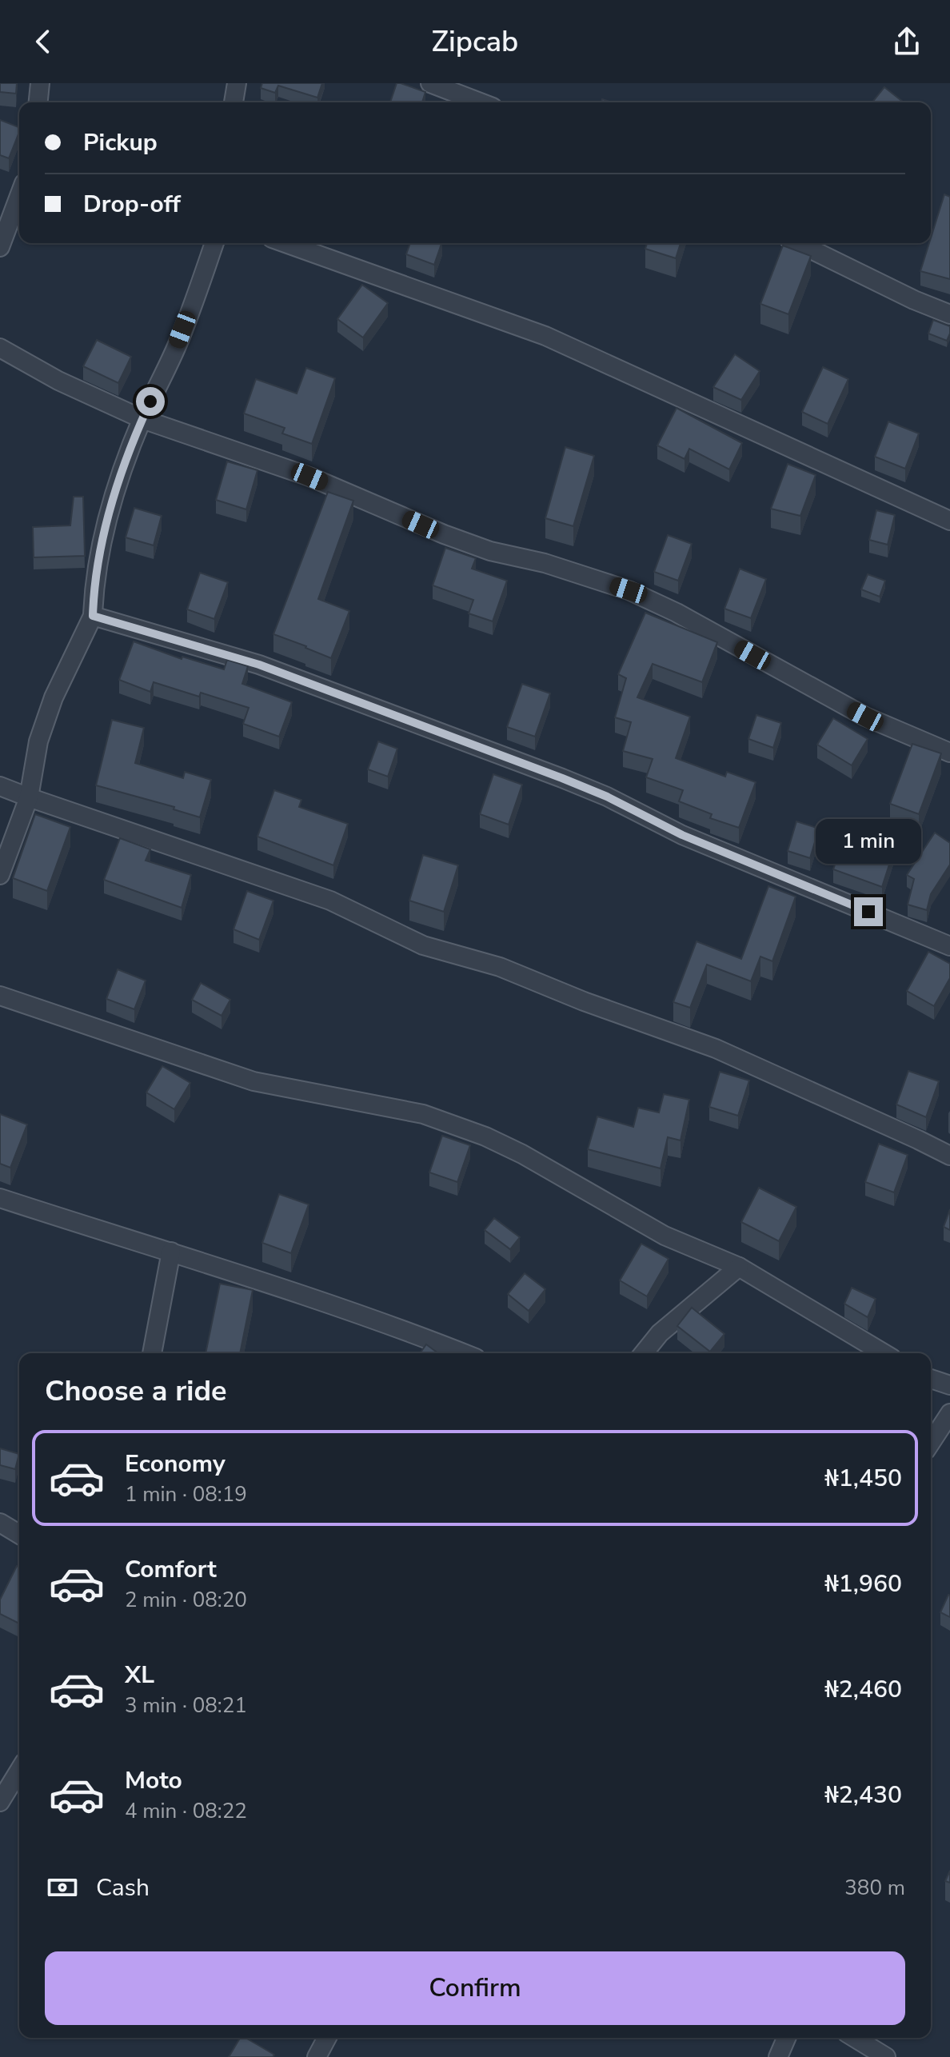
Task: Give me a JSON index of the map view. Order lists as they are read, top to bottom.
{
  "page": {
    "header": "Zipcab",
    "banner": ["Pickup", "Drop-off"],
    "bubble": "1 min",
    "heading": "Choose a ride",
    "list": [
      {
        "name": "Economy",
        "note": "1 min · 08:19",
        "value": "₦1,450"
      },
      {
        "name": "Comfort",
        "note": "2 min · 08:20",
        "value": "₦1,960"
      },
      {
        "name": "XL",
        "note": "3 min · 08:21",
        "value": "₦2,460"
      },
      {
        "name": "Moto",
        "note": "4 min · 08:22",
        "value": "₦2,430"
      }
    ],
    "pay": ["Cash", "380 m"],
    "buttons": "Confirm"
  }
}
